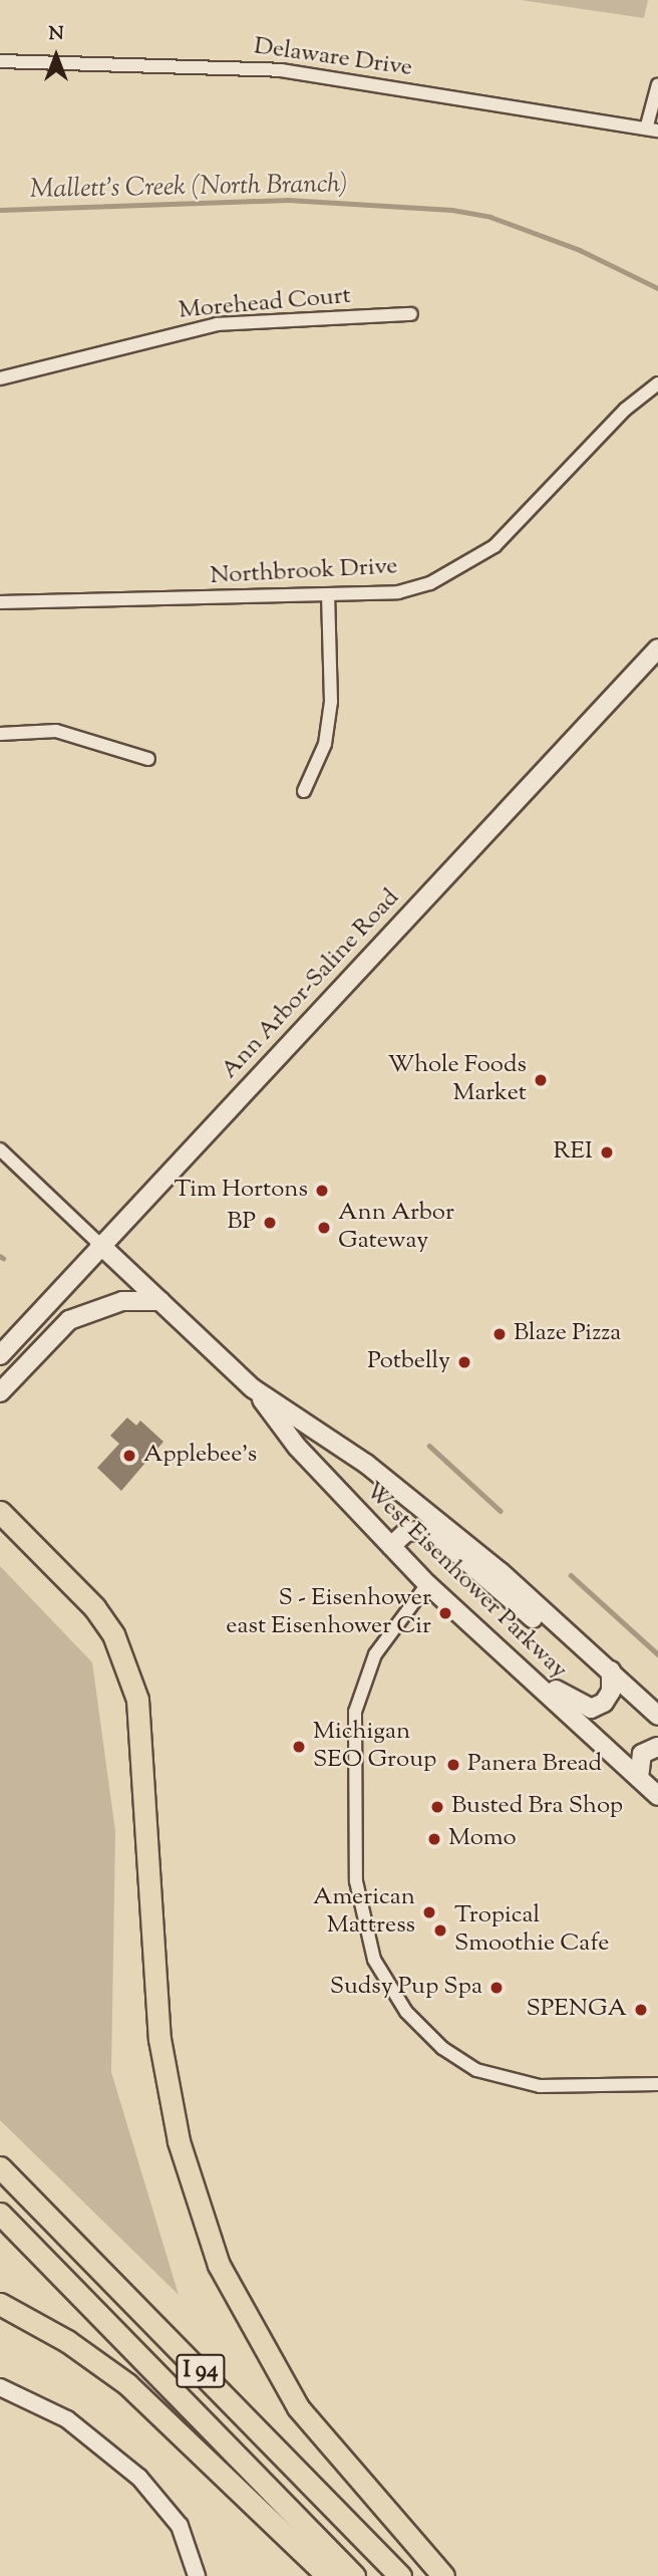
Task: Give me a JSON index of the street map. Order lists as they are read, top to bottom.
{
  "streets": {
    "highway": ["I 94"],
    "main road": ["Ann Arbor-Saline Road", "West Eisenhower Parkway"],
    "street": ["Delaware Drive", "Morehead Court", "Northbrook Drive"]
  },
  "crossings": [
    ["Ann Arbor-Saline Road", "West Eisenhower Parkway"]
  ],
  "water": ["Mallett's Creek (North Branch)"],
  "places": [
    "Whole Foods Market",
    "REI",
    "Tim Hortons",
    "BP",
    "Ann Arbor Gateway",
    "Blaze Pizza",
    "Potbelly",
    "Applebee's",
    "S - Eisenhower east Eisenhower Cir",
    "Michigan SEO Group",
    "Panera Bread",
    "Busted Bra Shop",
    "Momo",
    "American Mattress",
    "Tropical Smoothie Cafe",
    "Sudsy Pup Spa",
    "SPENGA"
  ],
  "north": "top"
}
